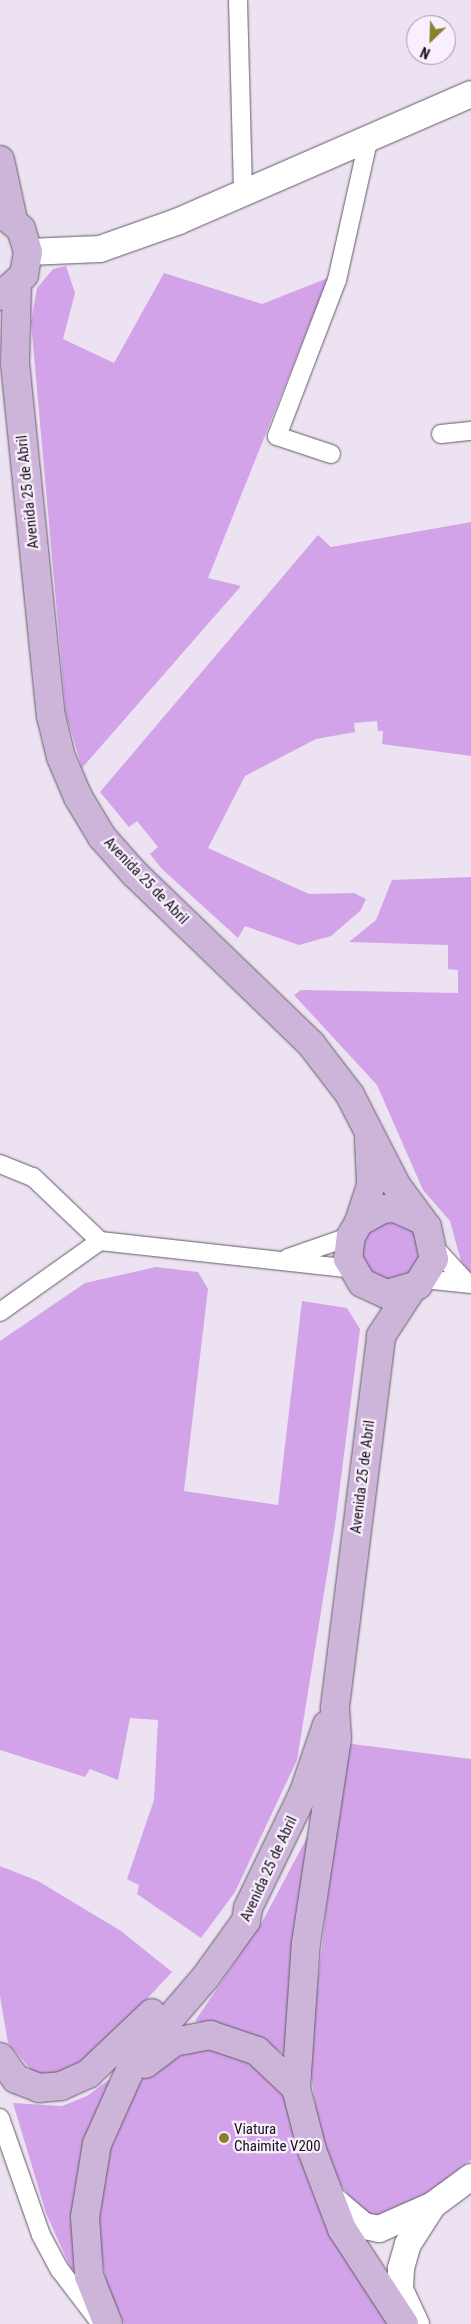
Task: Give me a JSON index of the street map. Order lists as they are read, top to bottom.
{
  "streets": {
    "main road": ["Avenida 25 de Abril"]
  },
  "places": ["Viatura Chaimite V200"],
  "north": "bottom left"
}
